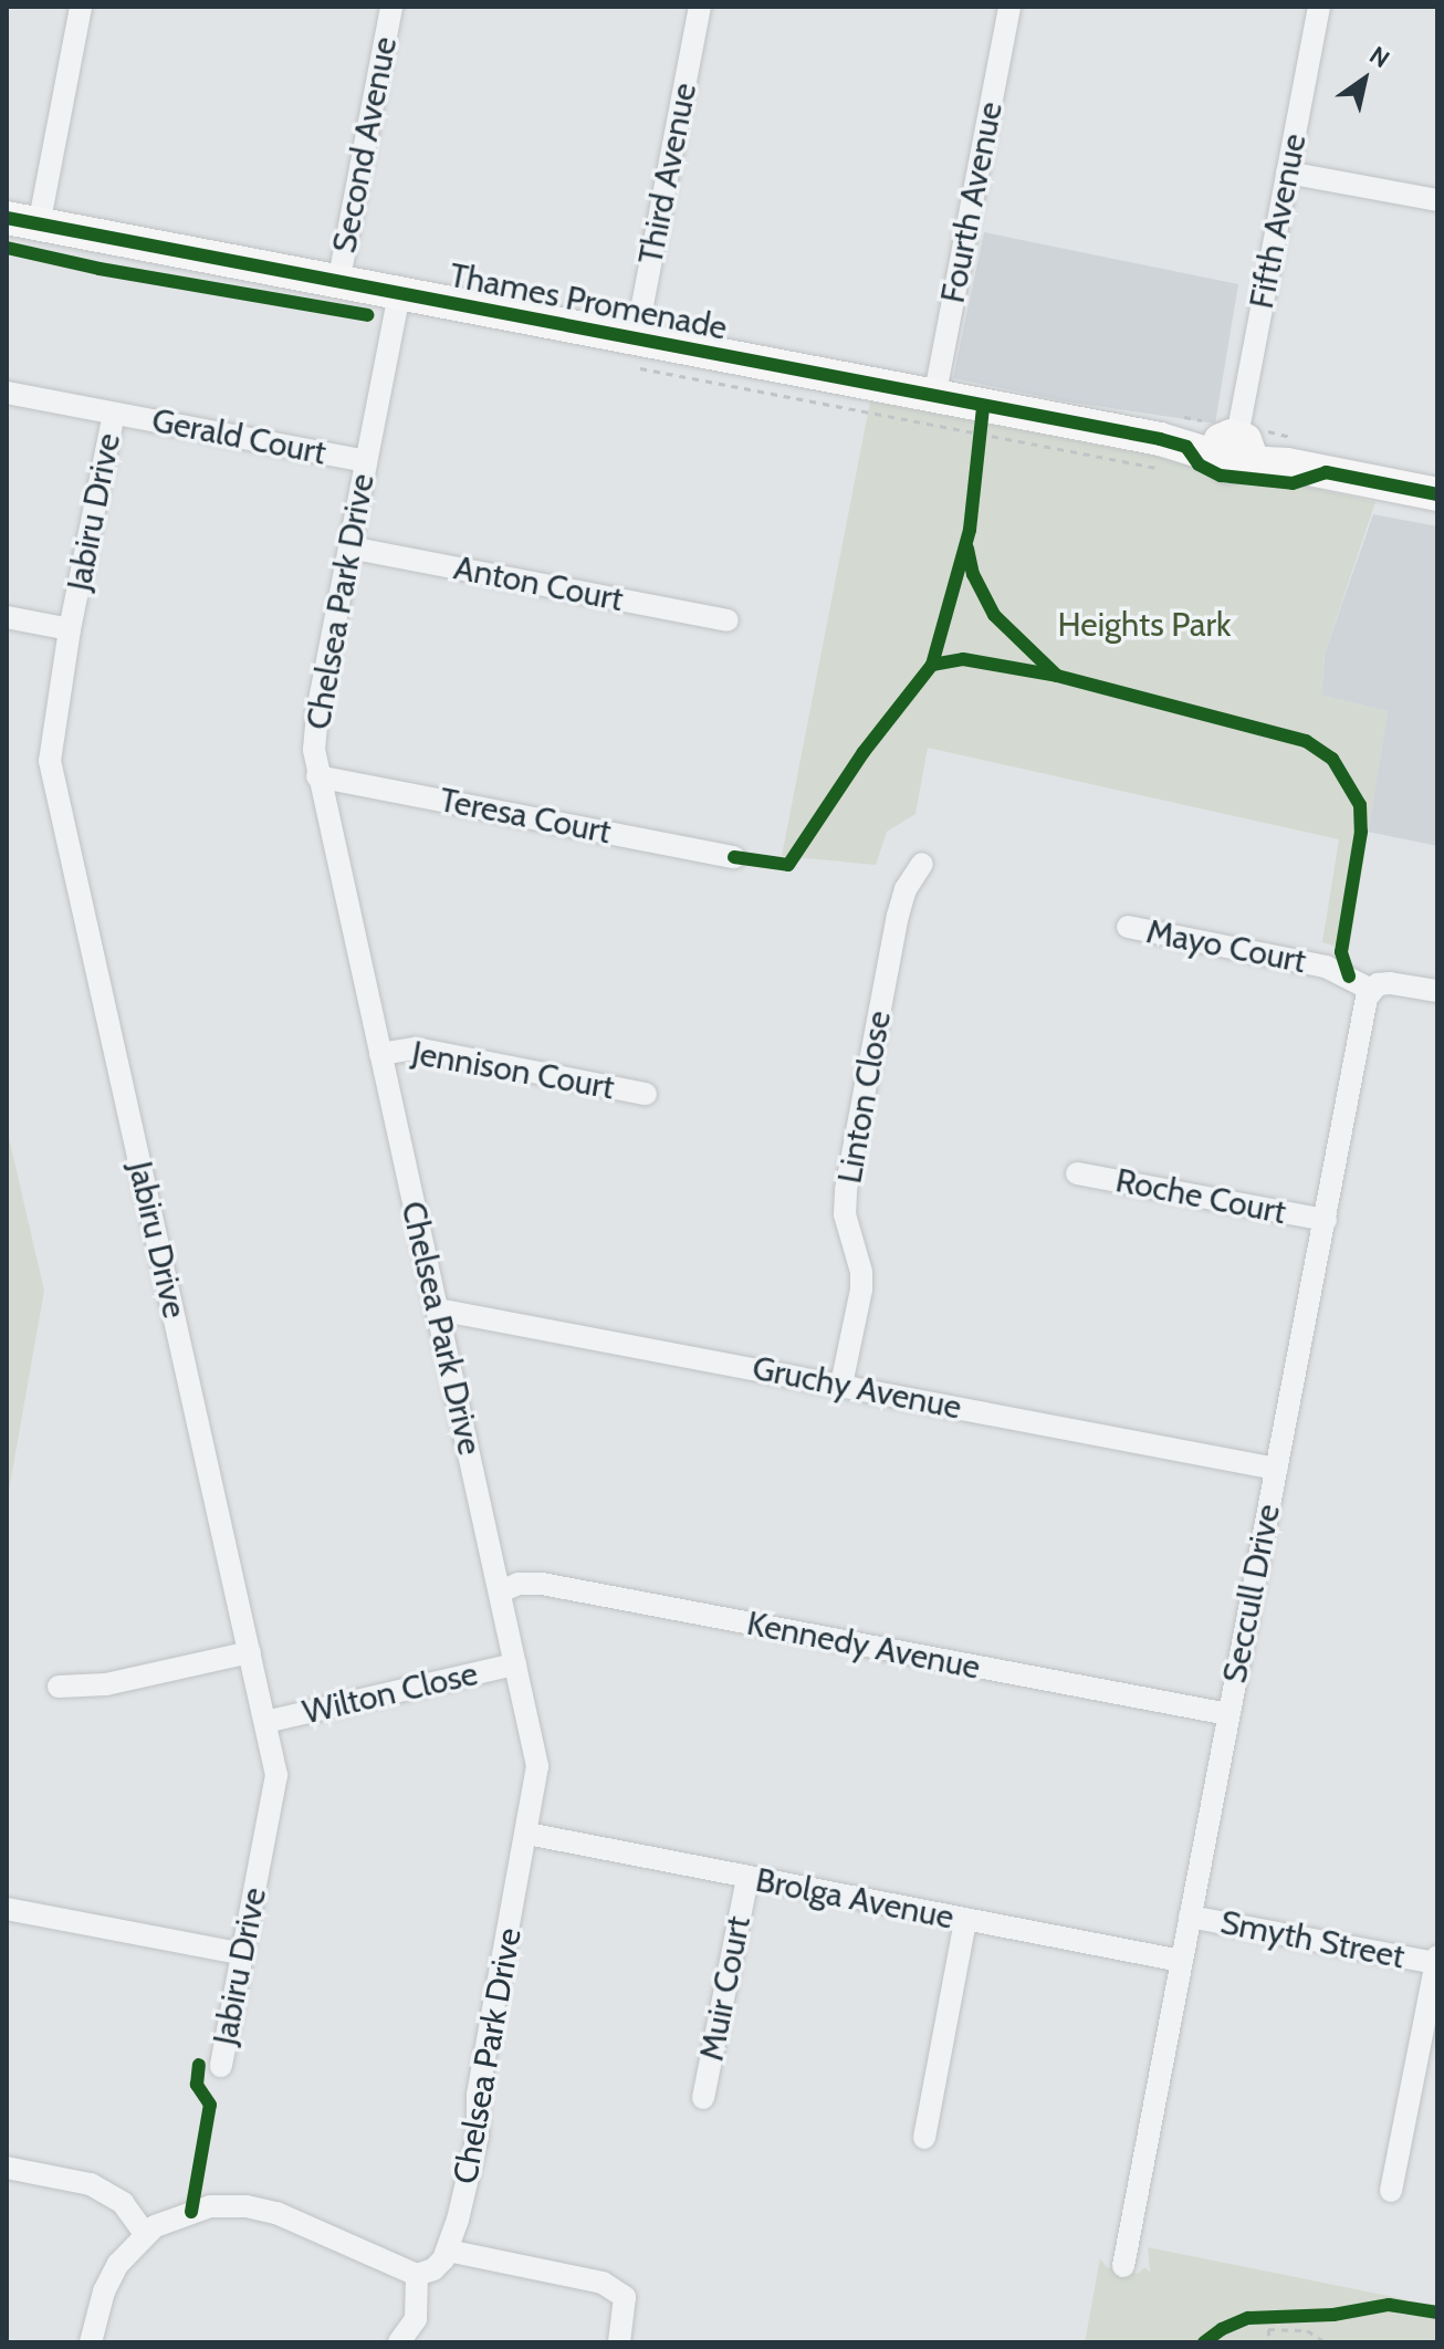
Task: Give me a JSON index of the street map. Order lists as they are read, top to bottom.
{
  "streets": {
    "main road": ["Thames Promenade"],
    "street": [
      "Second Avenue",
      "Third Avenue",
      "Fourth Avenue",
      "Fifth Avenue",
      "Gerald Court",
      "Jabiru Drive",
      "Anton Court",
      "Chelsea Park Drive",
      "Teresa Court",
      "Mayo Court",
      "Jennison Court",
      "Linton Close",
      "Roche Court",
      "Gruchy Avenue",
      "Seccull Drive",
      "Kennedy Avenue",
      "Wilton Close",
      "Brolga Avenue",
      "Smyth Street",
      "Muir Court"
    ]
  },
  "crossings": [
    ["Second Avenue", "Thames Promenade"],
    ["Third Avenue", "Thames Promenade"],
    ["Fourth Avenue", "Thames Promenade"],
    ["Fifth Avenue", "Thames Promenade"],
    ["Thames Promenade", "Chelsea Park Drive"],
    ["Gerald Court", "Jabiru Drive"],
    ["Gerald Court", "Chelsea Park Drive"],
    ["Jabiru Drive", "Wilton Close"],
    ["Anton Court", "Chelsea Park Drive"],
    ["Chelsea Park Drive", "Teresa Court"],
    ["Chelsea Park Drive", "Jennison Court"],
    ["Chelsea Park Drive", "Gruchy Avenue"],
    ["Chelsea Park Drive", "Kennedy Avenue"],
    ["Chelsea Park Drive", "Wilton Close"],
    ["Chelsea Park Drive", "Brolga Avenue"],
    ["Mayo Court", "Seccull Drive"],
    ["Linton Close", "Gruchy Avenue"],
    ["Roche Court", "Seccull Drive"],
    ["Gruchy Avenue", "Seccull Drive"],
    ["Seccull Drive", "Kennedy Avenue"],
    ["Seccull Drive", "Brolga Avenue"],
    ["Seccull Drive", "Smyth Street"],
    ["Brolga Avenue", "Muir Court"]
  ],
  "parks": ["Heights Park"],
  "north": "top right"
}
